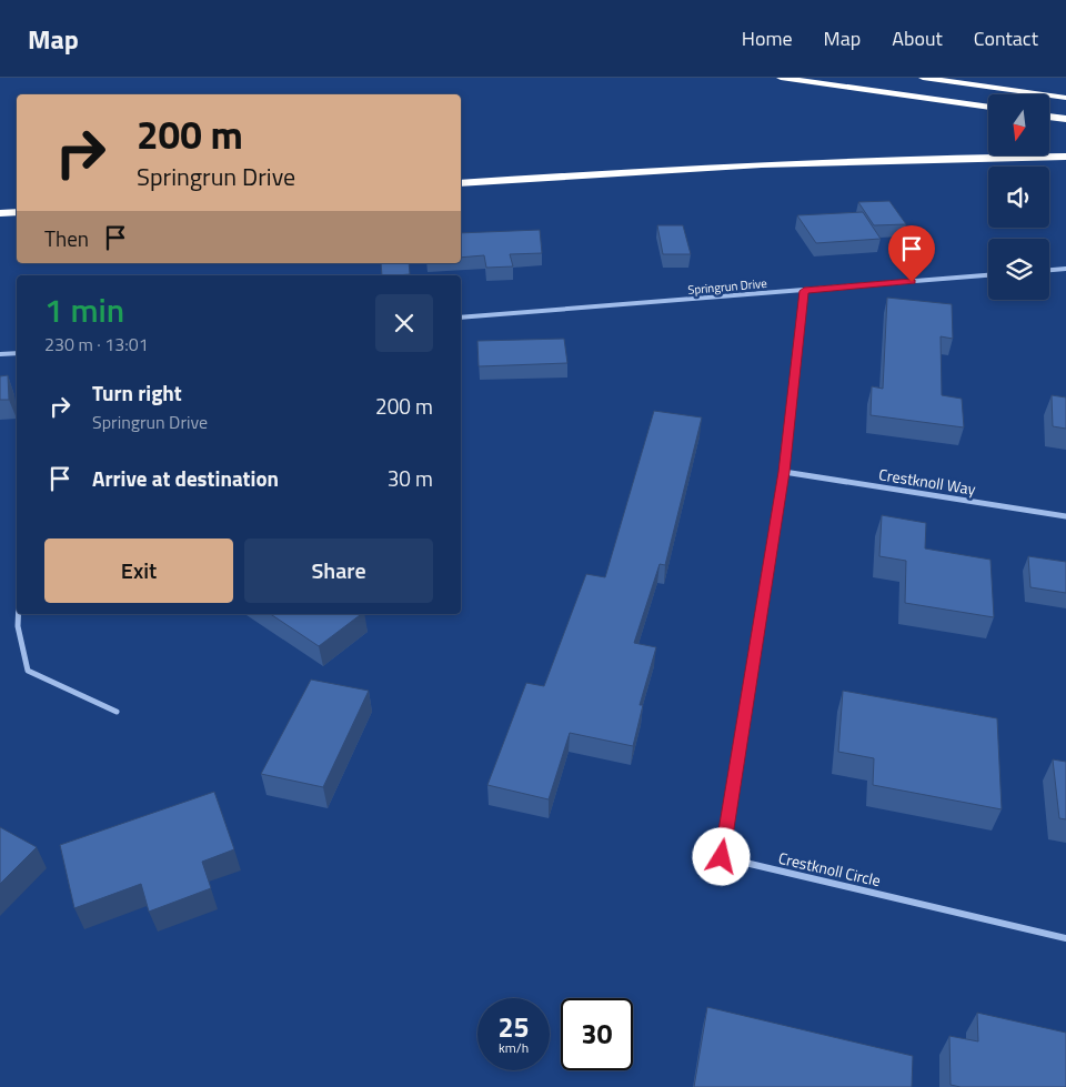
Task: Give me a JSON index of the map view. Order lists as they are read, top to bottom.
{
  "streets": {
    "street": ["Springrun Drive", "Crestknoll Way", "Crestknoll Circle"]
  },
  "crossings": [
    ["Springrun Drive", "Crestknoll Circle"],
    ["Crestknoll Way", "Crestknoll Circle"]
  ],
  "north": "bottom",
  "page": {
    "header": "Map",
    "nav": [
      "Home",
      "Map",
      "About",
      "Contact"
    ],
    "turn": ["200 m", "Springrun Drive"],
    "then": "Then",
    "heading": ["1 min", "230 m · 13:01"],
    "list": [
      {
        "name": "Turn right",
        "note": "Springrun Drive",
        "value": "200 m"
      },
      {
        "name": "Arrive at destination",
        "value": "30 m"
      }
    ],
    "buttons": ["Exit", "Share"],
    "speed": "25 km/h",
    "limit": "30"
  }
}
